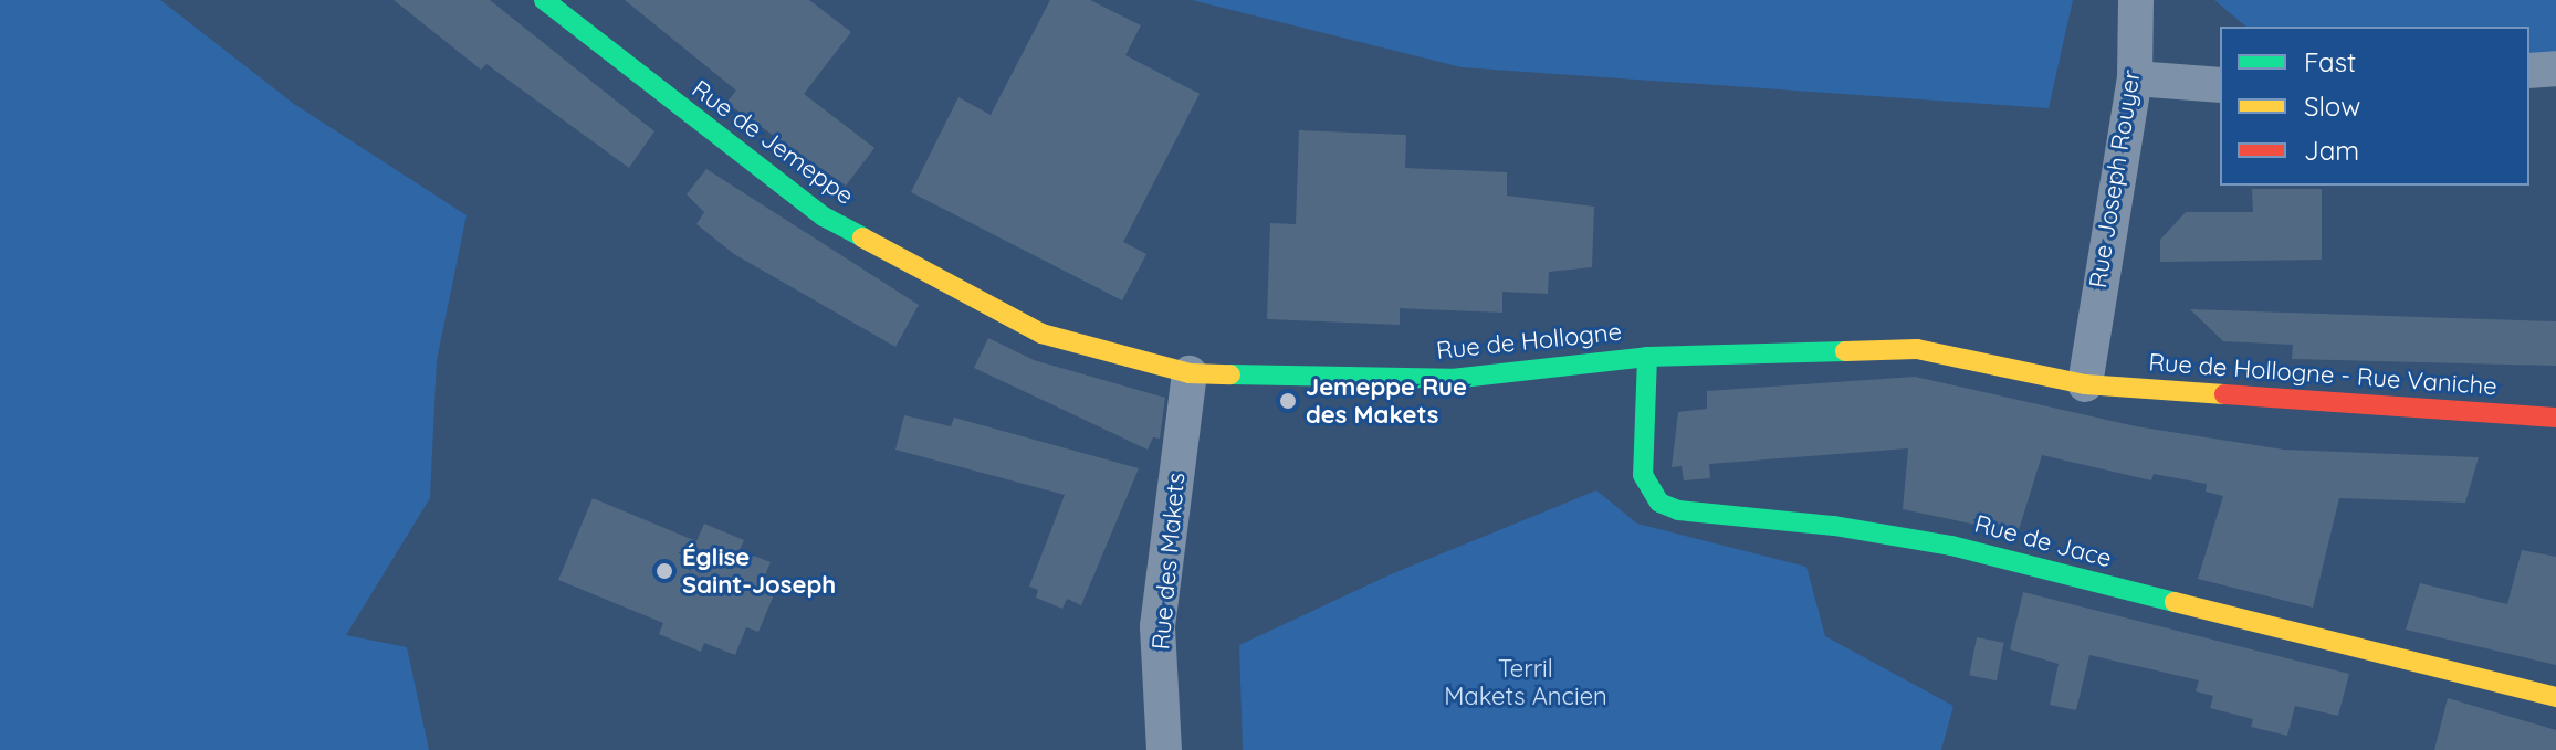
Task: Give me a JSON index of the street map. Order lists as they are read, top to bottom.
{
  "streets": {
    "street": [
      "Rue de Jemeppe",
      "Rue Joseph Rouyer",
      "Rue de Hollogne",
      "Rue de Hollogne - Rue Vaniche",
      "Rue de Jace",
      "Rue des Makets"
    ]
  },
  "crossings": [
    ["Rue de Jemeppe", "Rue de Hollogne"],
    ["Rue Joseph Rouyer", "Rue de Hollogne"],
    ["Rue Joseph Rouyer", "Rue de Hollogne - Rue Vaniche"],
    ["Rue de Hollogne", "Rue de Hollogne - Rue Vaniche"],
    ["Rue de Hollogne", "Rue de Jace"],
    ["Rue de Hollogne", "Rue des Makets"]
  ],
  "parks": ["Terril Makets Ancien"],
  "places": ["Jemeppe Rue des Makets", "Église Saint-Joseph"],
  "legend": ["Fast", "Slow", "Jam"]
}
